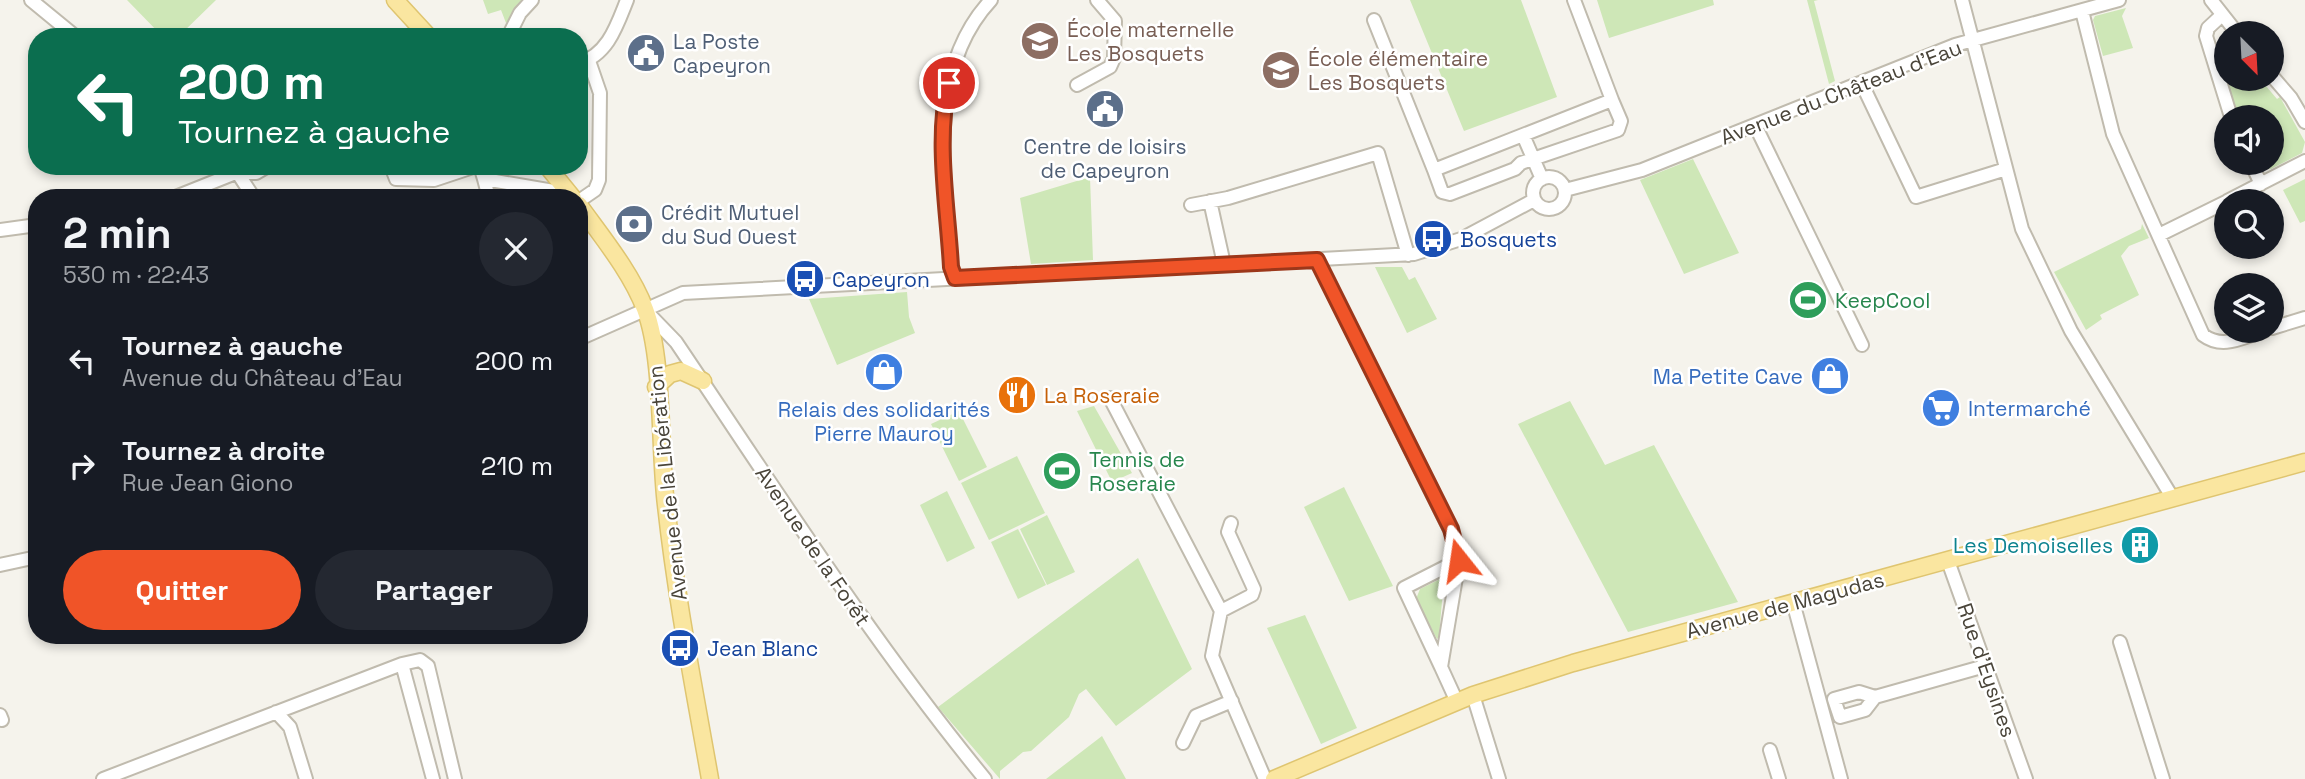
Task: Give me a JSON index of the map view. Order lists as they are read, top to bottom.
{
  "streets": {
    "main road": ["Avenue de la Libération", "Avenue de Magudas"],
    "street": ["Avenue du Château d'Eau", "Avenue de la Forêt", "Rue d'Eysines"]
  },
  "crossings": [
    ["Avenue du Château d'Eau", "Avenue de la Libération"],
    ["Avenue du Château d'Eau", "Avenue de la Forêt"],
    ["Avenue de la Libération", "Avenue de la Forêt"],
    ["Avenue de Magudas", "Rue d'Eysines"]
  ],
  "places": {
    "school or university": ["École maternelle Les Bosquets", "École élémentaire Les Bosquets"],
    "public building": ["La Poste Capeyron", "Centre de loisirs de Capeyron"],
    "bank": ["Crédit Mutuel du Sud Ouest"],
    "bus stop": ["Bosquets", "Capeyron", "Jean Blanc"],
    "sports": ["KeepCool", "Tennis de Roseraie"],
    "shop": ["Relais des solidarités Pierre Mauroy", "Ma Petite Cave"],
    "restaurant": ["La Roseraie"],
    "supermarket": ["Intermarché"],
    "building": ["Les Demoiselles"]
  },
  "north": "bottom right",
  "page": {
    "turn": ["200 m", "Tournez à gauche"],
    "heading": ["2 min", "530 m · 22:43"],
    "list": [
      {
        "name": "Tournez à gauche",
        "note": "Avenue du Château d'Eau",
        "value": "200 m"
      },
      {
        "name": "Tournez à droite",
        "note": "Rue Jean Giono",
        "value": "210 m"
      }
    ],
    "buttons": ["Quitter", "Partager"]
  }
}
